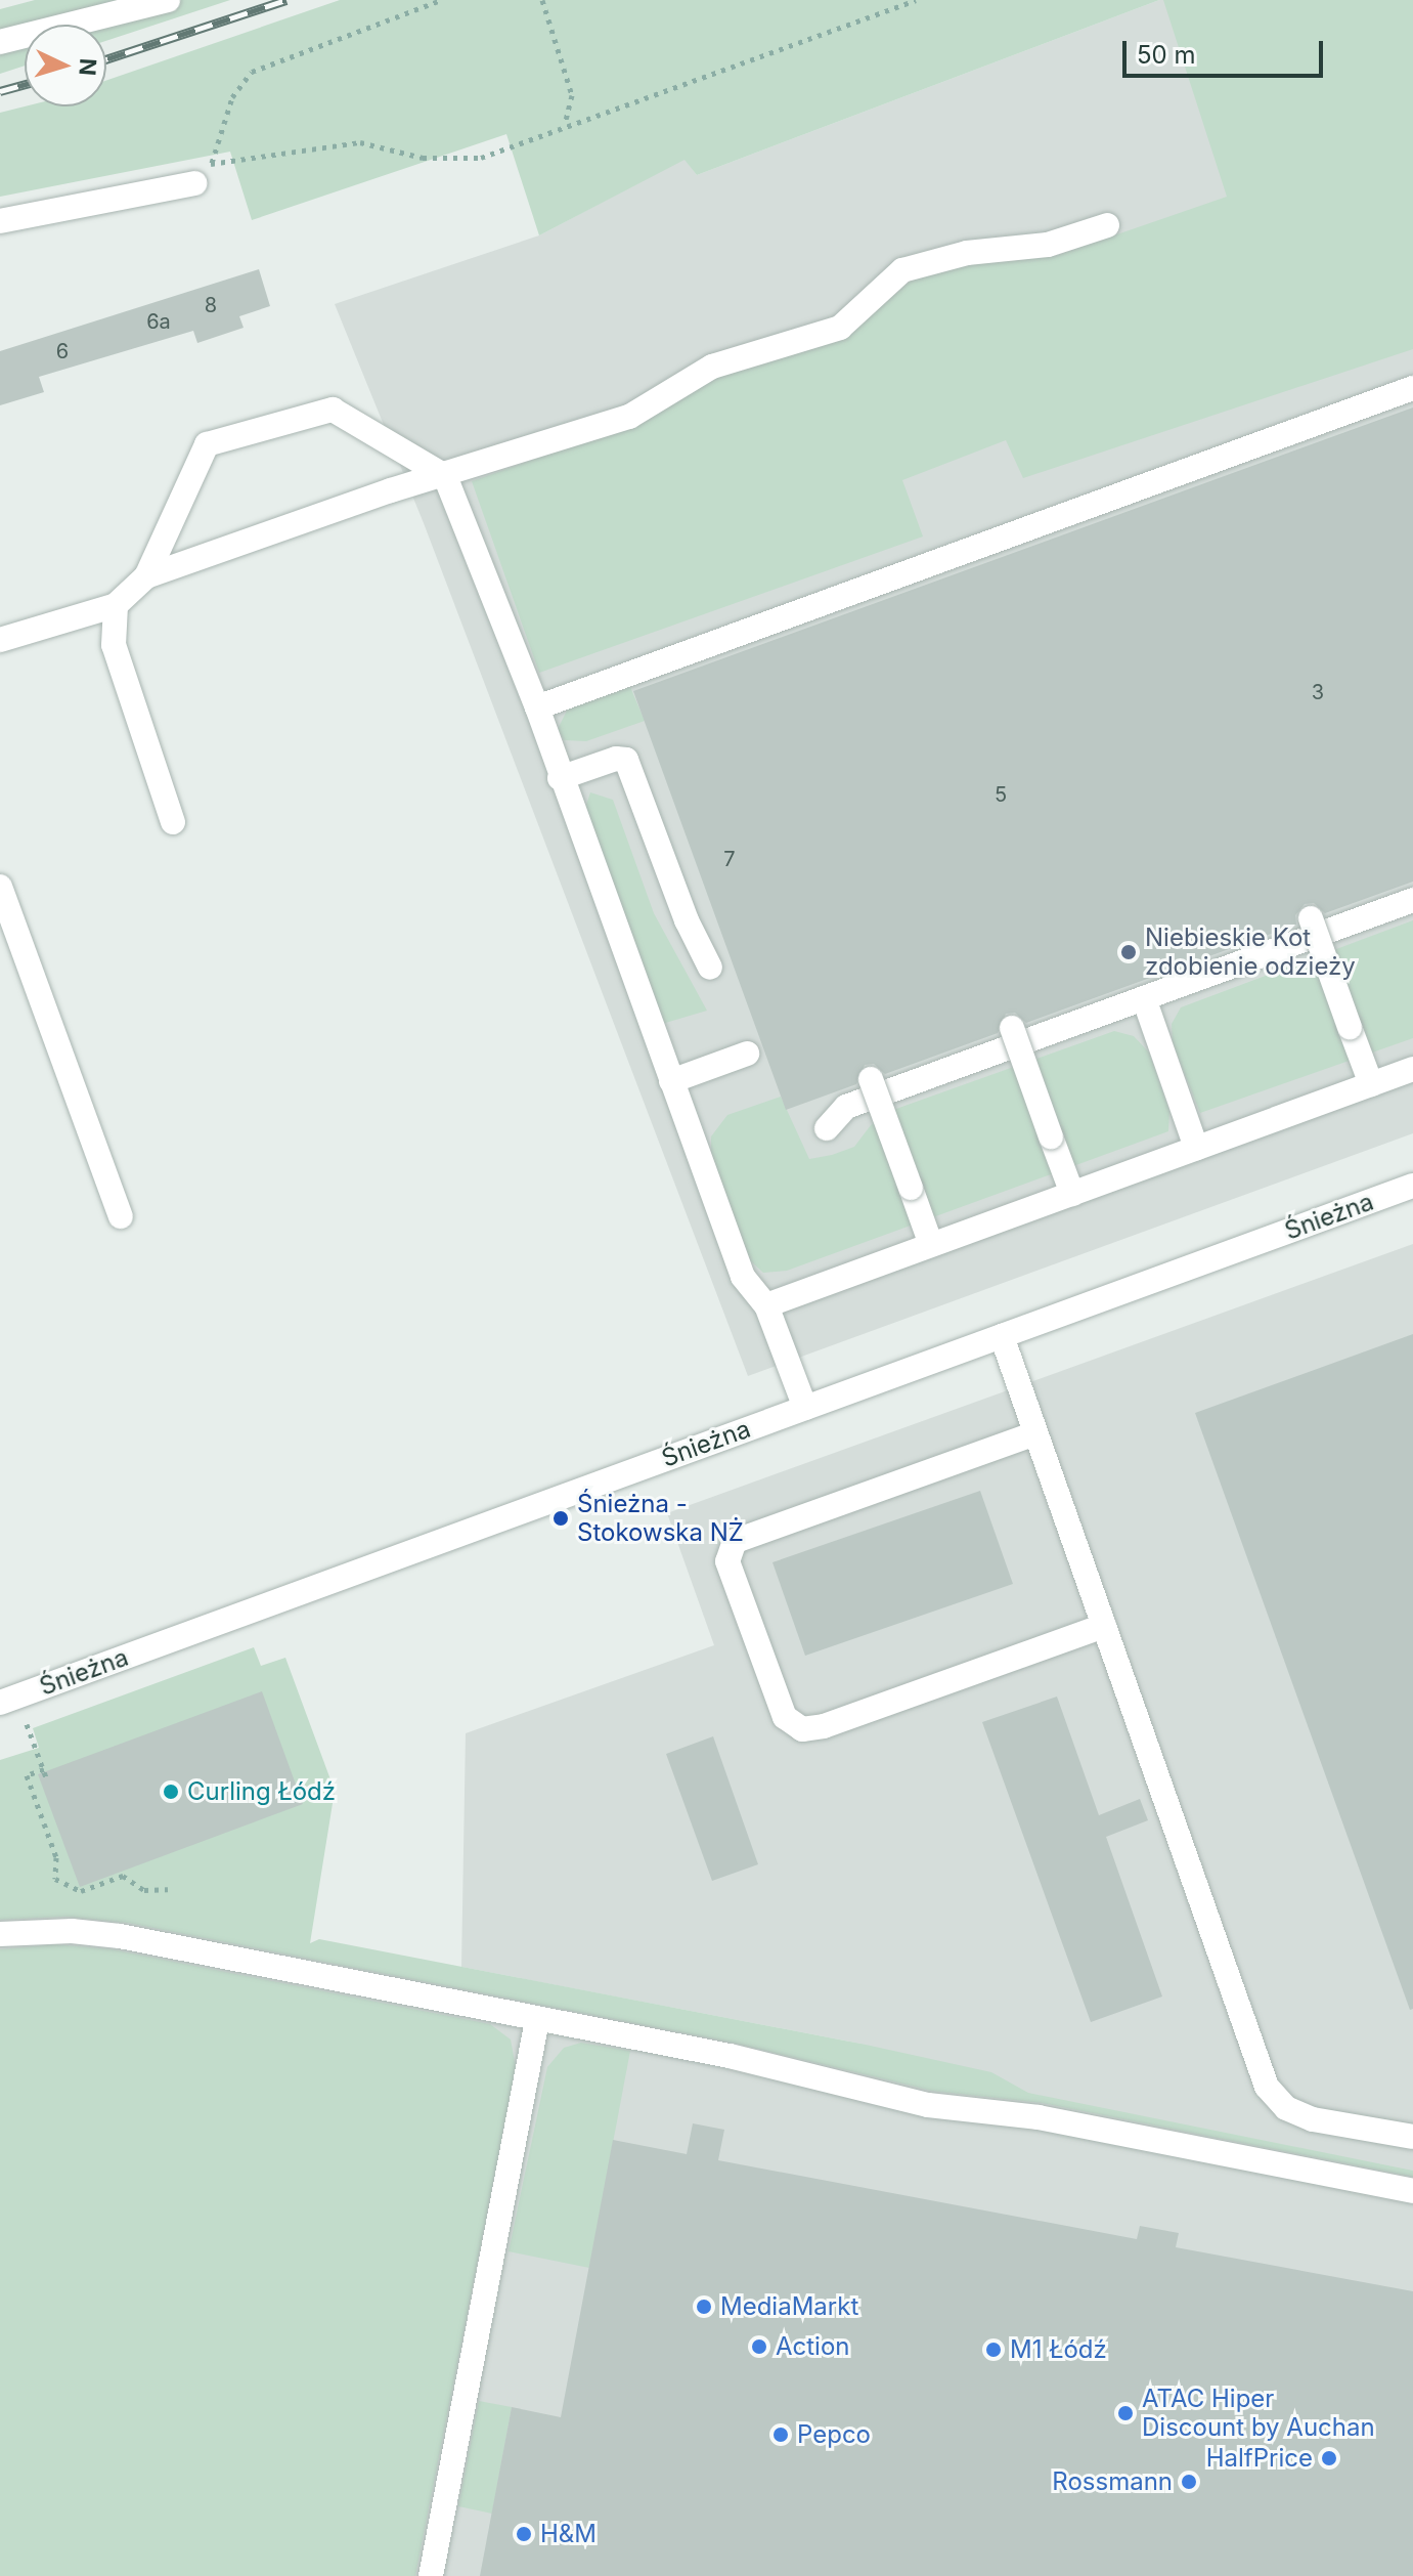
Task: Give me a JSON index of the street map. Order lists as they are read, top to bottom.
{
  "streets": {
    "street": ["Śnieżna"]
  },
  "places": [
    "Niebieskie Kot zdobienie odzieży",
    "Śnieżna - Stokowska NŻ",
    "Curling Łódź",
    "MediaMarkt",
    "Action",
    "M1 Łódź",
    "ATAC Hiper Discount by Auchan",
    "Pepco",
    "HalfPrice",
    "Rossmann",
    "H&M"
  ],
  "house_numbers": [
    "8",
    "6a",
    "6",
    "3",
    "5",
    "7"
  ],
  "scale_bar": "50 m",
  "north": "right"
}
